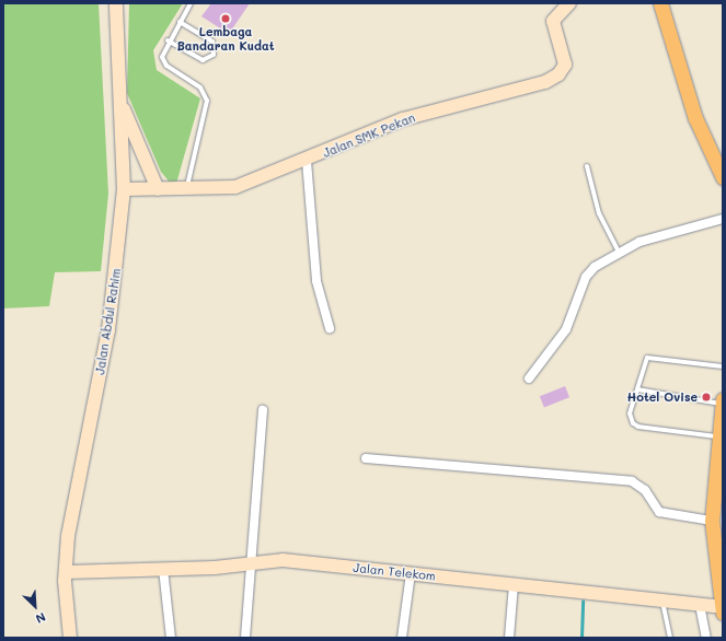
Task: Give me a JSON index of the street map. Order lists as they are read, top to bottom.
{
  "streets": {
    "street": ["Jalan SMK Pekan", "Jalan Abdul Rahim", "Jalan Telekom"]
  },
  "crossings": [
    ["Jalan SMK Pekan", "Jalan Abdul Rahim"],
    ["Jalan Abdul Rahim", "Jalan Telekom"]
  ],
  "places": ["Lembaga Bandaran Kudat", "Hotel Ovise"],
  "north": "bottom right"
}
